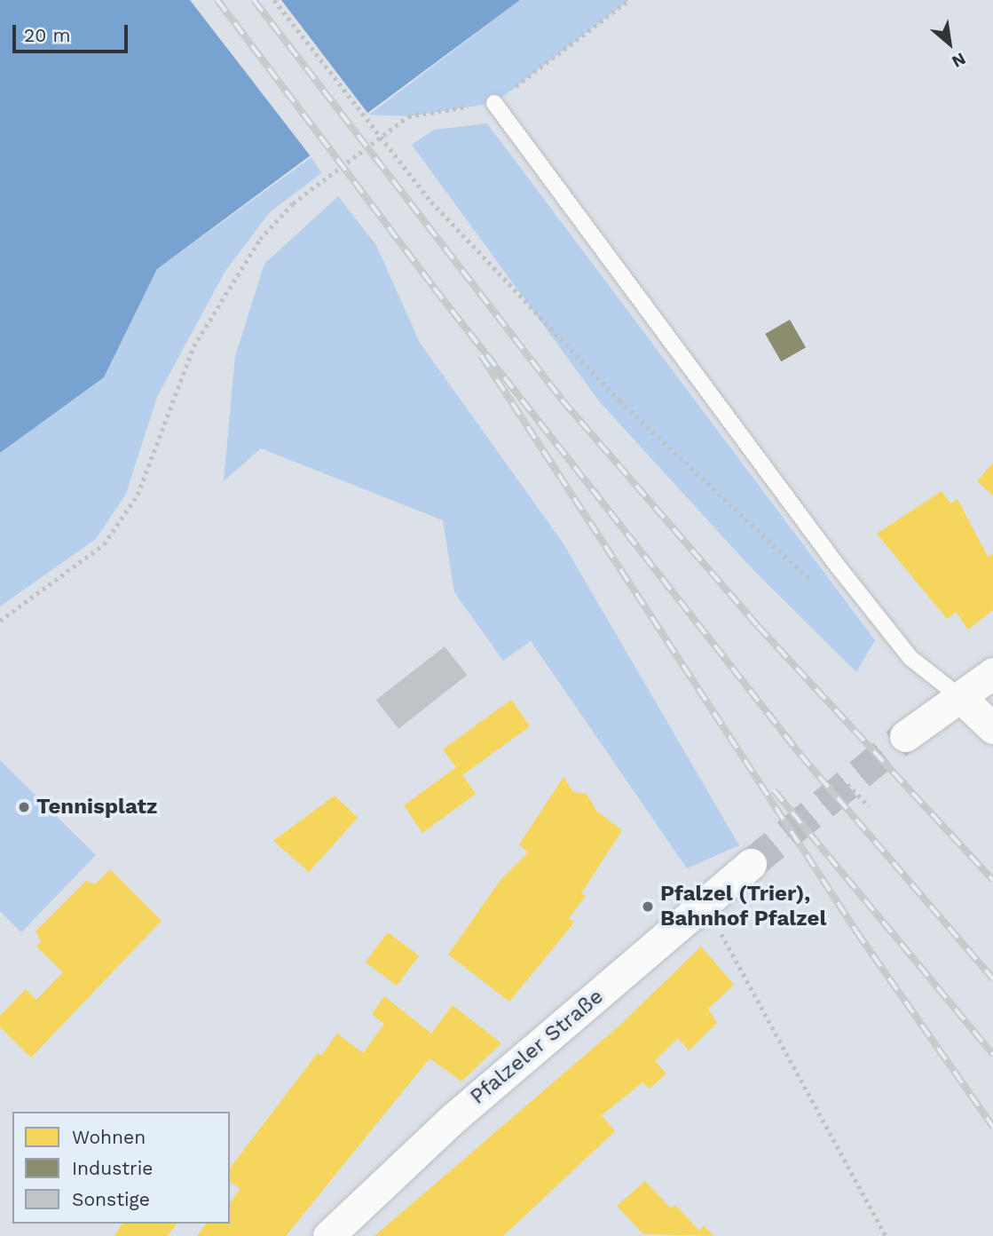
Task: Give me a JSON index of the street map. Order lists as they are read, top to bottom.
{
  "streets": {
    "street": ["Pfalzeler Straße"]
  },
  "places": ["Tennisplatz", "Pfalzel (Trier), Bahnhof Pfalzel"],
  "legend": ["Wohnen", "Industrie", "Sonstige"],
  "scale_bar": "20 m",
  "north": "bottom right"
}
